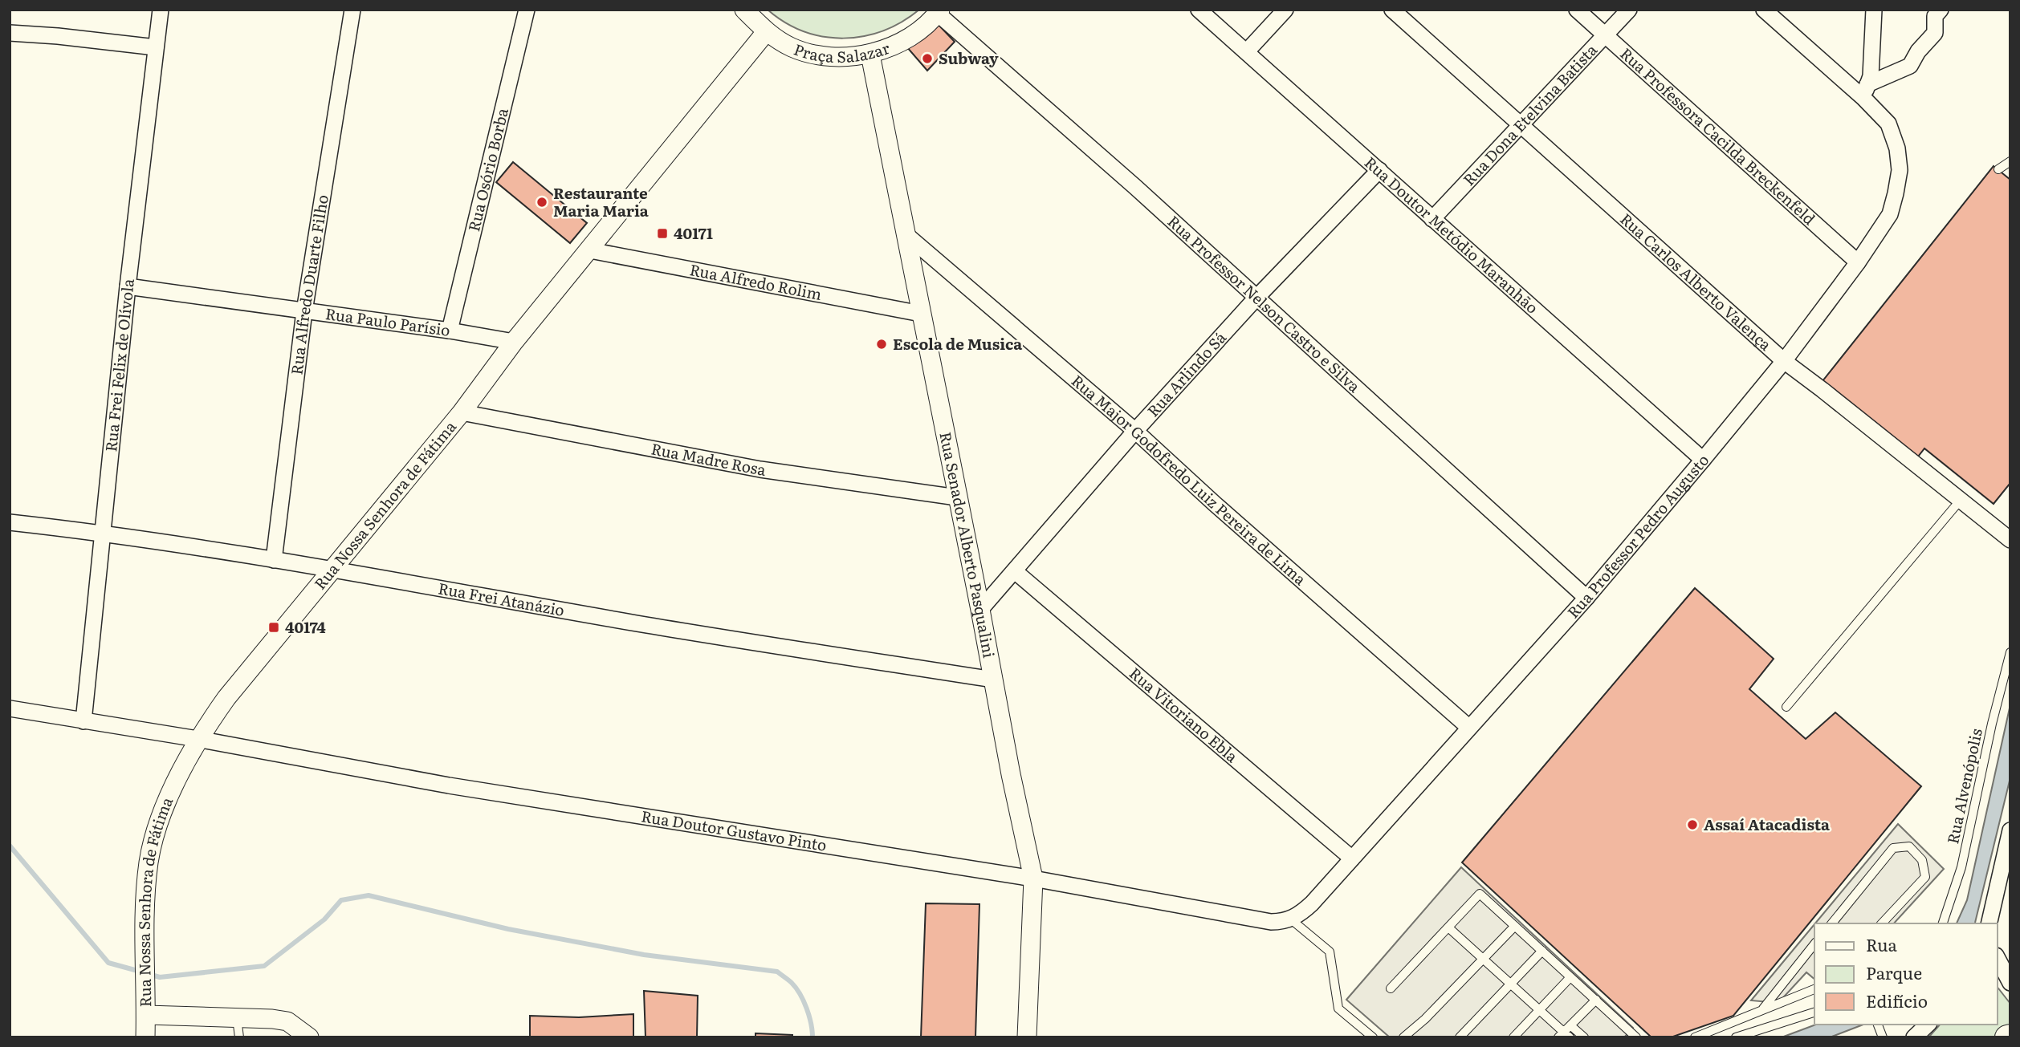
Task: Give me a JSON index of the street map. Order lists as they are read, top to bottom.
{
  "streets": {
    "street": [
      "Praça Salazar",
      "Rua Dona Etelvina Batista",
      "Rua Professora Cacilda Breckenfeld",
      "Rua Osório Borba",
      "Rua Doutor Metódio Maranhão",
      "Rua Alfredo Rolim",
      "Rua Carlos Alberto Valença",
      "Rua Alfredo Duarte Filho",
      "Rua Professor Nelson Castro e Silva",
      "Rua Paulo Parísio",
      "Rua Frei Felix de Olívola",
      "Rua Arlindo Sá",
      "Rua Madre Rosa",
      "Rua Major Godofredo Luiz Pereira de Lima",
      "Rua Nossa Senhora de Fátima",
      "Rua Professor Pedro Augusto",
      "Rua Senador Alberto Pasqualini",
      "Rua Frei Atanázio",
      "Rua Vitoriano Ebla",
      "Rua Doutor Gustavo Pinto"
    ],
    "lane": ["Rua Alvenópolis"]
  },
  "crossings": [
    ["Praça Salazar", "Rua Professor Nelson Castro e Silva"],
    ["Praça Salazar", "Rua Nossa Senhora de Fátima"],
    ["Praça Salazar", "Rua Senador Alberto Pasqualini"],
    ["Rua Dona Etelvina Batista", "Rua Professora Cacilda Breckenfeld"],
    ["Rua Dona Etelvina Batista", "Rua Doutor Metódio Maranhão"],
    ["Rua Dona Etelvina Batista", "Rua Carlos Alberto Valença"],
    ["Rua Professora Cacilda Breckenfeld", "Rua Professor Pedro Augusto"],
    ["Rua Osório Borba", "Rua Paulo Parísio"],
    ["Rua Doutor Metódio Maranhão", "Rua Arlindo Sá"],
    ["Rua Doutor Metódio Maranhão", "Rua Professor Pedro Augusto"],
    ["Rua Alfredo Rolim", "Rua Nossa Senhora de Fátima"],
    ["Rua Alfredo Rolim", "Rua Senador Alberto Pasqualini"],
    ["Rua Carlos Alberto Valença", "Rua Professor Pedro Augusto"],
    ["Rua Alfredo Duarte Filho", "Rua Paulo Parísio"],
    ["Rua Alfredo Duarte Filho", "Rua Frei Atanázio"],
    ["Rua Professor Nelson Castro e Silva", "Rua Arlindo Sá"],
    ["Rua Professor Nelson Castro e Silva", "Rua Professor Pedro Augusto"],
    ["Rua Paulo Parísio", "Rua Frei Felix de Olívola"],
    ["Rua Paulo Parísio", "Rua Nossa Senhora de Fátima"],
    ["Rua Frei Felix de Olívola", "Rua Frei Atanázio"],
    ["Rua Frei Felix de Olívola", "Rua Doutor Gustavo Pinto"],
    ["Rua Arlindo Sá", "Rua Major Godofredo Luiz Pereira de Lima"],
    ["Rua Arlindo Sá", "Rua Senador Alberto Pasqualini"],
    ["Rua Arlindo Sá", "Rua Vitoriano Ebla"],
    ["Rua Madre Rosa", "Rua Nossa Senhora de Fátima"],
    ["Rua Madre Rosa", "Rua Senador Alberto Pasqualini"],
    ["Rua Major Godofredo Luiz Pereira de Lima", "Rua Professor Pedro Augusto"],
    ["Rua Major Godofredo Luiz Pereira de Lima", "Rua Senador Alberto Pasqualini"],
    ["Rua Nossa Senhora de Fátima", "Rua Frei Atanázio"],
    ["Rua Nossa Senhora de Fátima", "Rua Doutor Gustavo Pinto"],
    ["Rua Professor Pedro Augusto", "Rua Vitoriano Ebla"],
    ["Rua Professor Pedro Augusto", "Rua Doutor Gustavo Pinto"],
    ["Rua Senador Alberto Pasqualini", "Rua Frei Atanázio"],
    ["Rua Senador Alberto Pasqualini", "Rua Doutor Gustavo Pinto"]
  ],
  "places": {
    "other": [
      "Subway",
      "Restaurante Maria Maria",
      "Escola de Musica",
      "Assaí Atacadista"
    ],
    "transit": ["40171", "40174"]
  },
  "legend": ["Rua", "Parque", "Edifício"]
}
